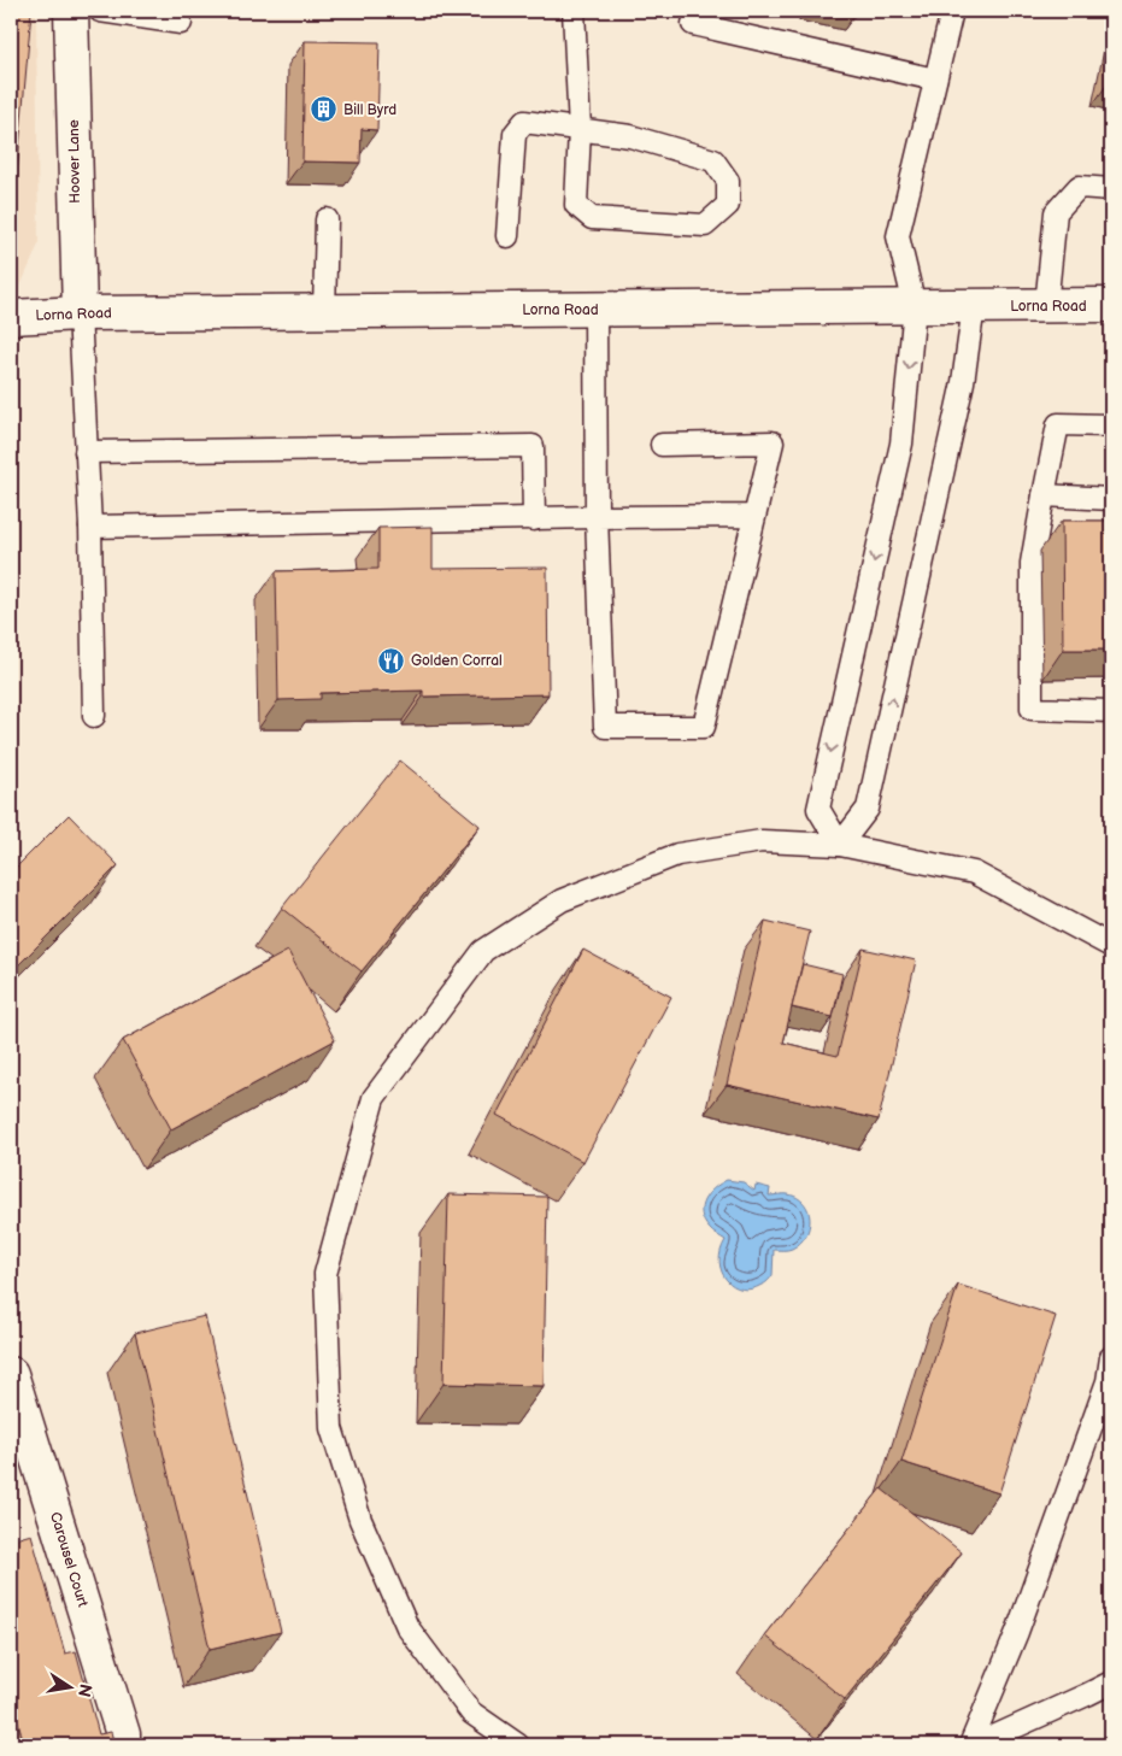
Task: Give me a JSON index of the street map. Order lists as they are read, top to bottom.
{
  "streets": {
    "street": ["Hoover Lane", "Lorna Road", "Carousel Court"]
  },
  "crossings": [
    ["Hoover Lane", "Lorna Road"]
  ],
  "places": {
    "building": ["Bill Byrd"],
    "restaurant": ["Golden Corral"]
  },
  "north": "right"
}
